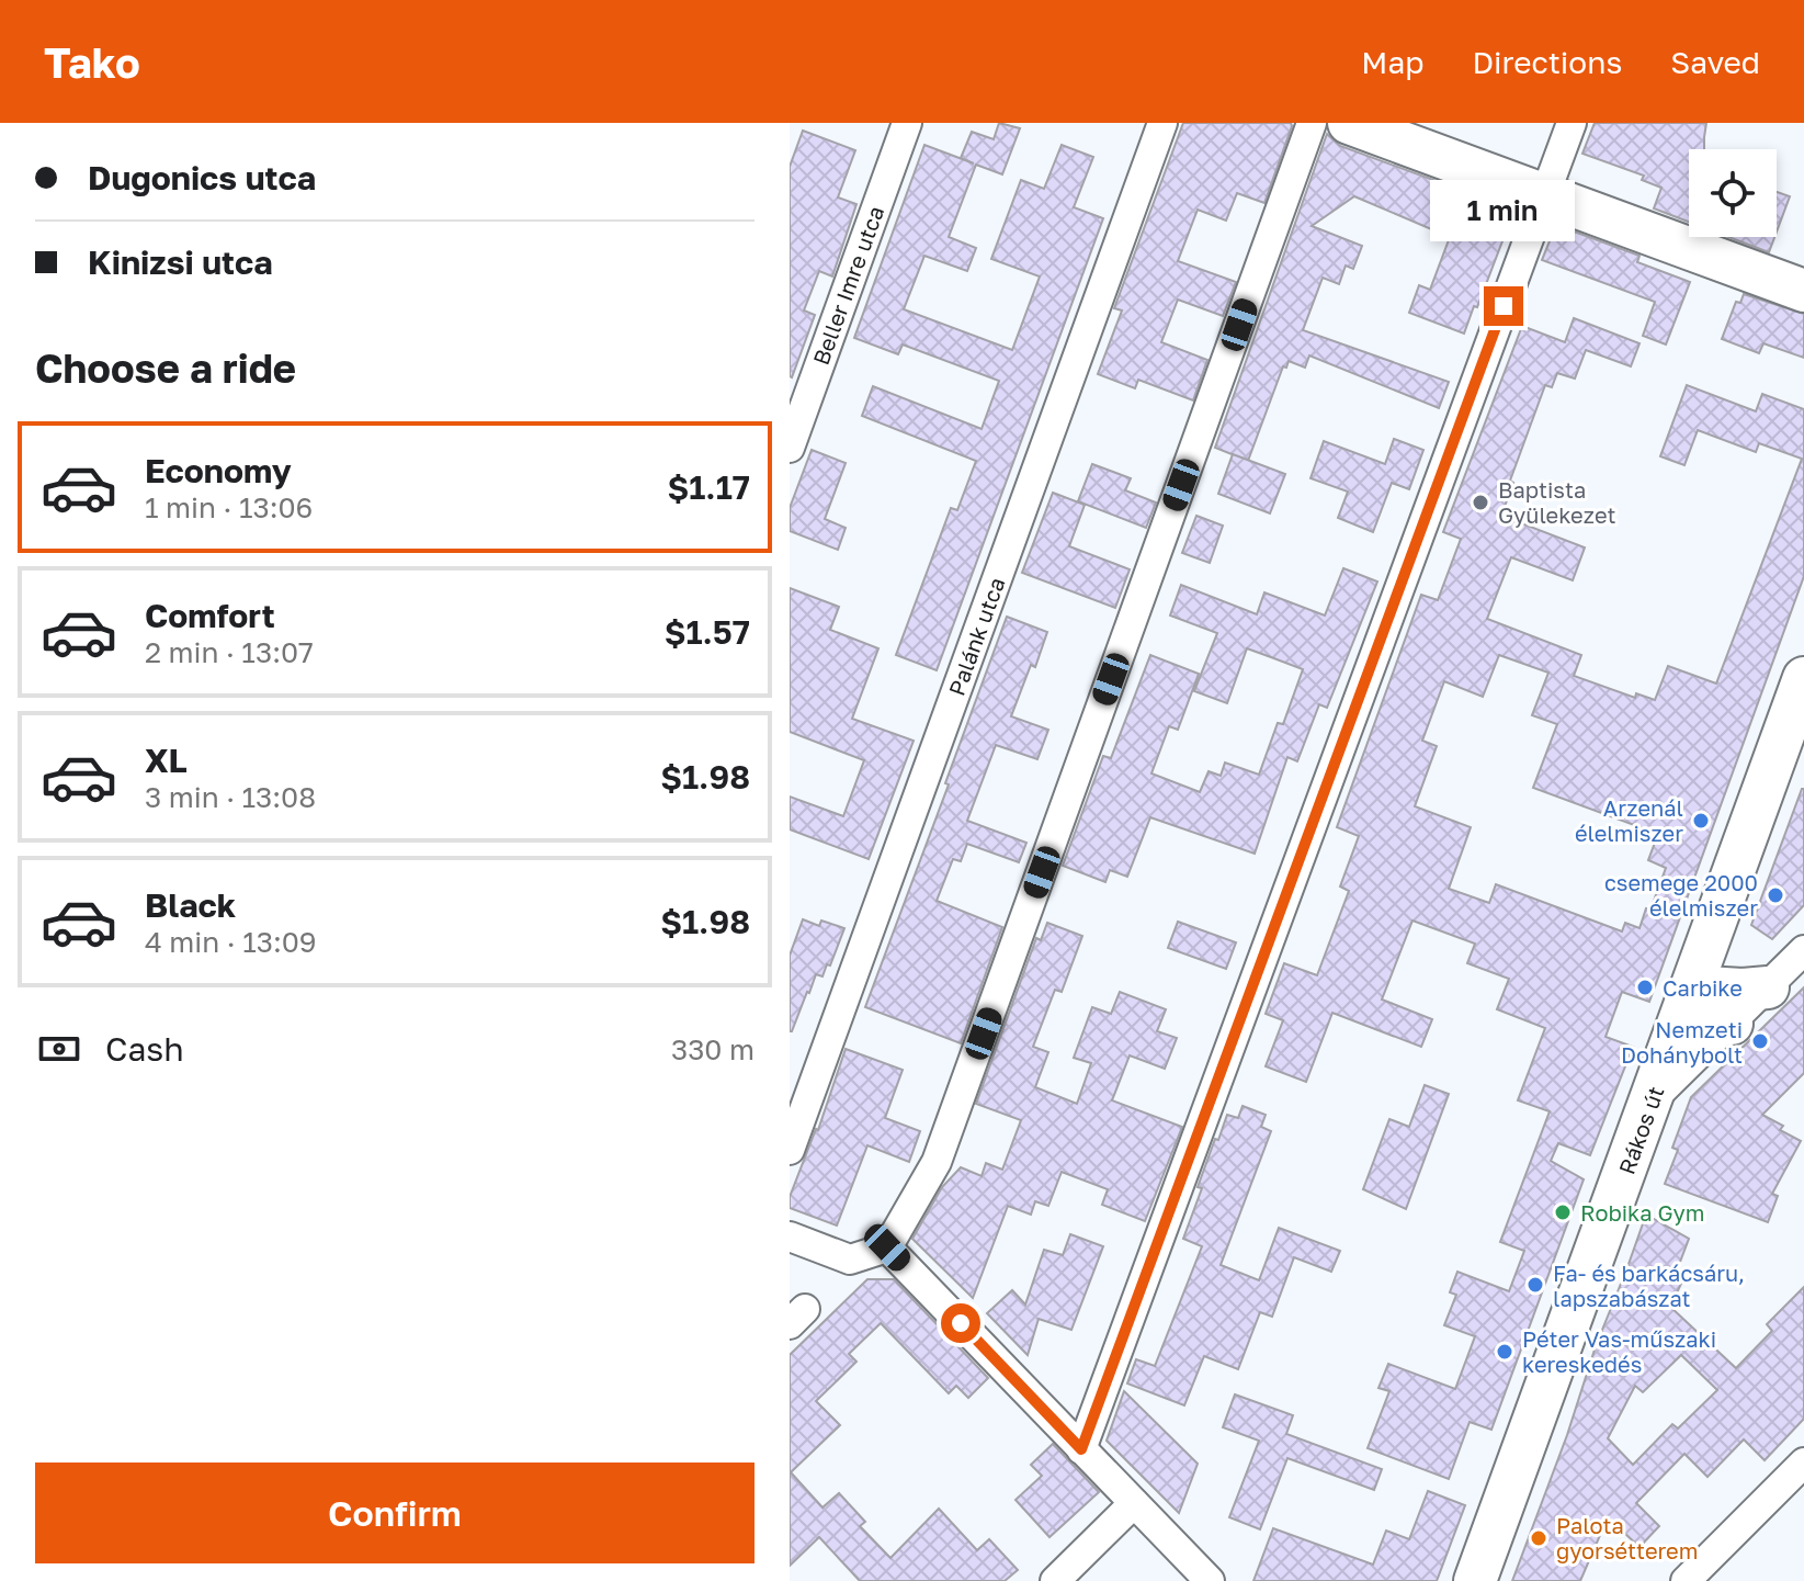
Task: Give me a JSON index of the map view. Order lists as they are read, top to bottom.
{
  "streets": {
    "street": ["Beller Imre utca", "Palánk utca", "Rákos út"]
  },
  "places": [
    "Baptista Gyülekezet",
    "Arzenál élelmiszer",
    "csemege 2000 élelmiszer",
    "Carbike",
    "Nemzeti Dohánybolt",
    "Robika Gym",
    "Fa- és barkácsáru, lapszabászat",
    "Péter Vas-műszaki kereskedés",
    "Palota gyorsétterem"
  ],
  "page": {
    "header": "Tako",
    "nav": ["Map", "Directions", "Saved"],
    "banner": ["Dugonics utca", "Kinizsi utca"],
    "bubble": "1 min",
    "heading": "Choose a ride",
    "list": [
      {
        "name": "Economy",
        "note": "1 min · 13:06",
        "value": "$1.17"
      },
      {
        "name": "Comfort",
        "note": "2 min · 13:07",
        "value": "$1.57"
      },
      {
        "name": "XL",
        "note": "3 min · 13:08",
        "value": "$1.98"
      },
      {
        "name": "Black",
        "note": "4 min · 13:09",
        "value": "$1.98"
      }
    ],
    "pay": ["Cash", "330 m"],
    "buttons": "Confirm"
  }
}
